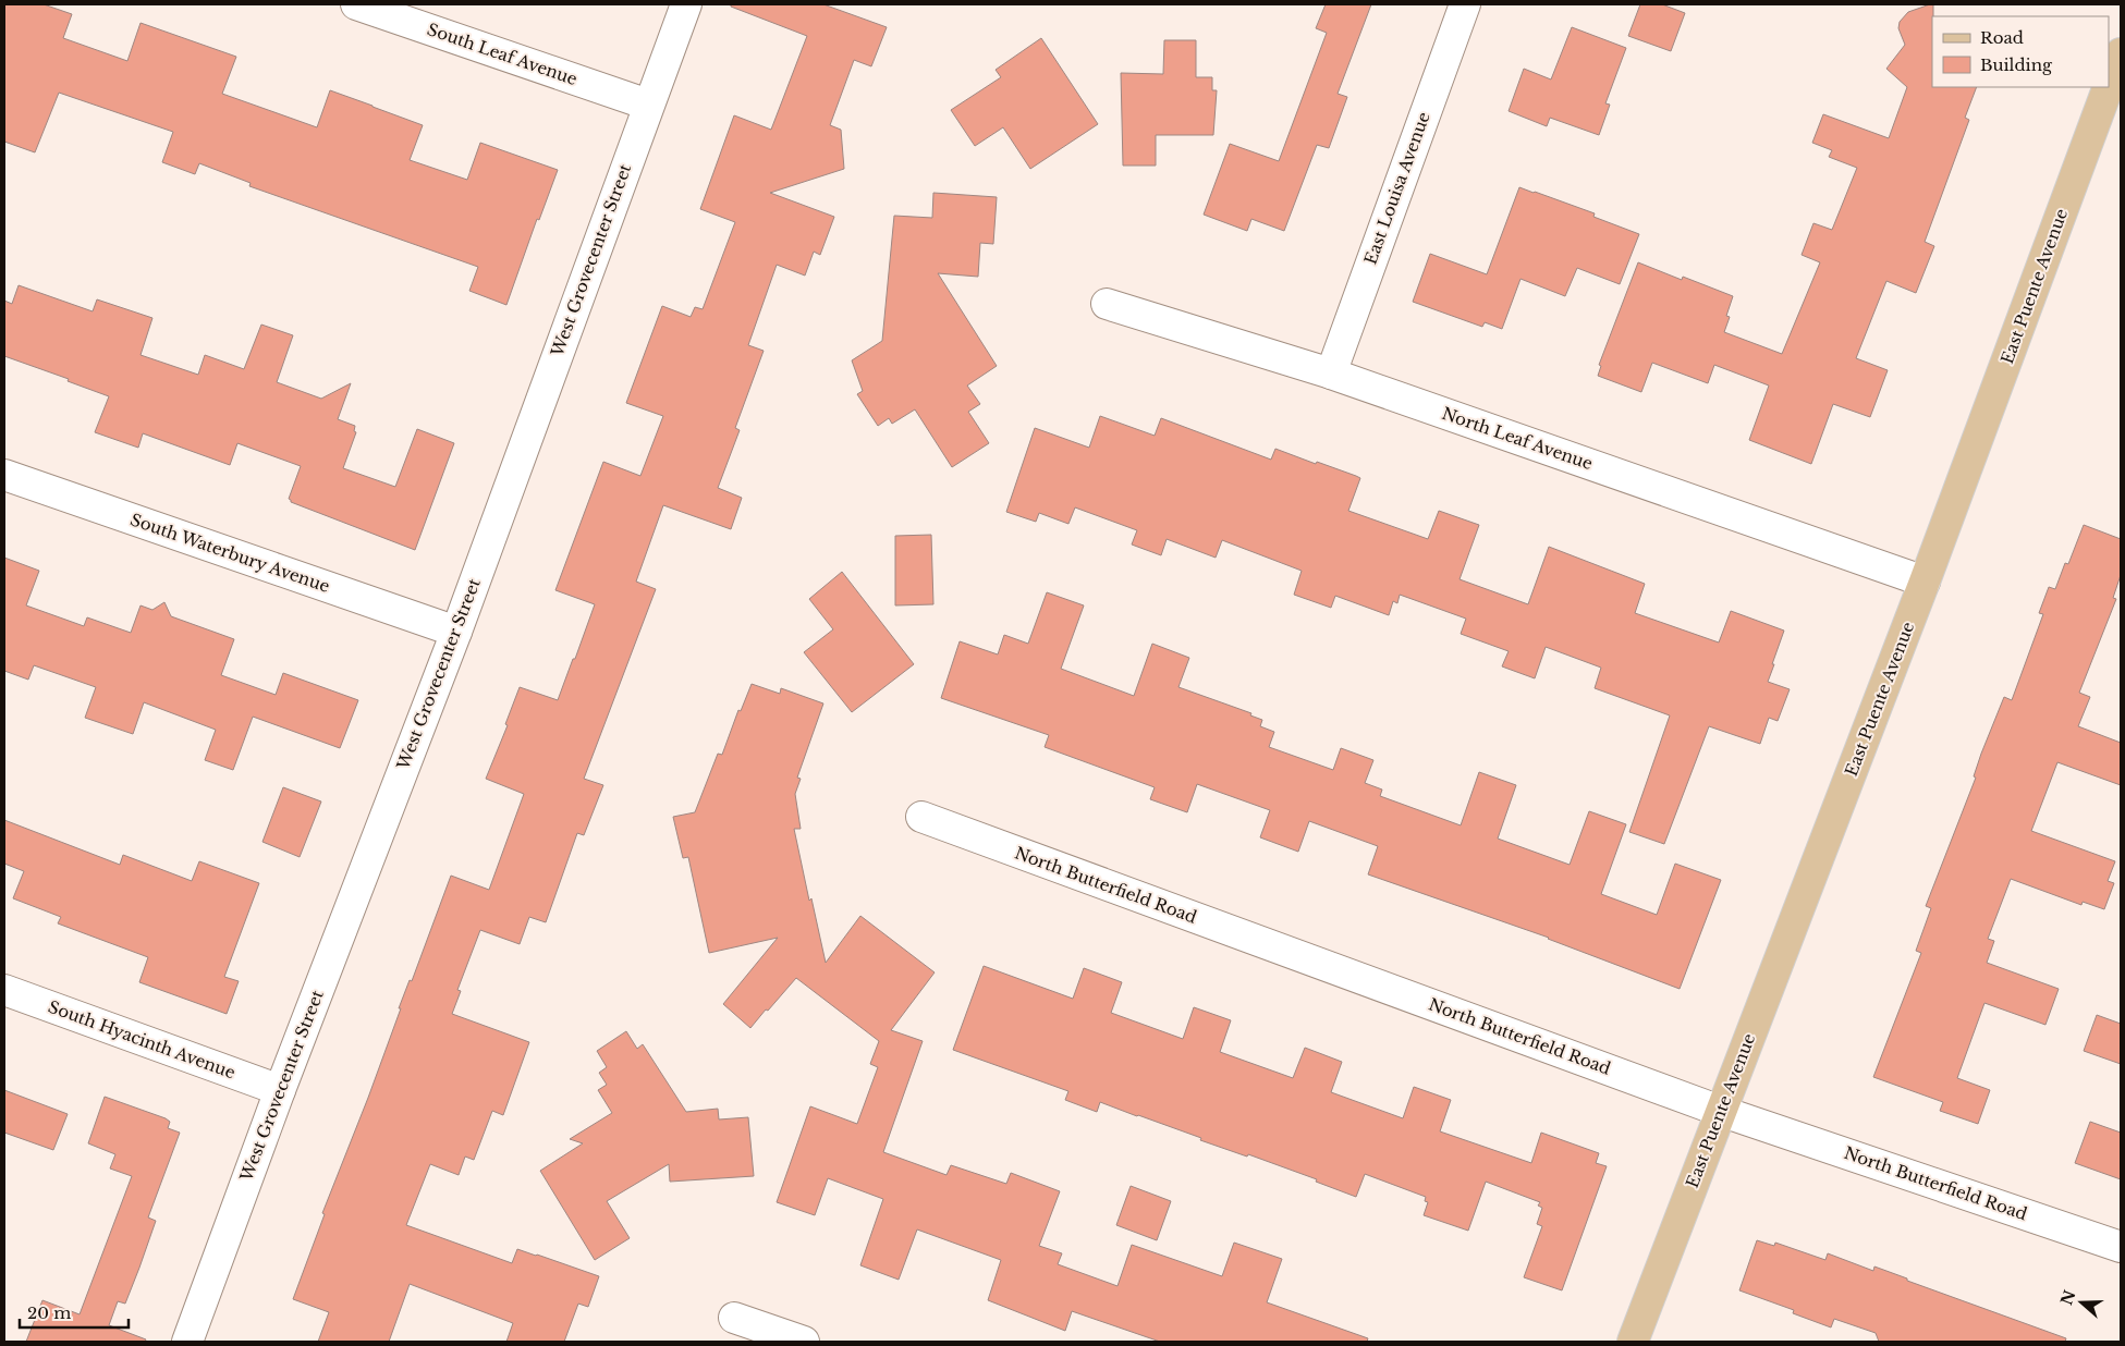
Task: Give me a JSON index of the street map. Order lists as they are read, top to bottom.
{
  "streets": {
    "main road": ["East Puente Avenue"],
    "street": [
      "South Leaf Avenue",
      "East Louisa Avenue",
      "West Grovecenter Street",
      "North Leaf Avenue",
      "South Waterbury Avenue",
      "North Butterfield Road",
      "South Hyacinth Avenue"
    ]
  },
  "crossings": [
    ["South Leaf Avenue", "West Grovecenter Street"],
    ["East Louisa Avenue", "North Leaf Avenue"],
    ["West Grovecenter Street", "South Waterbury Avenue"],
    ["West Grovecenter Street", "South Hyacinth Avenue"],
    ["East Puente Avenue", "North Leaf Avenue"],
    ["East Puente Avenue", "North Butterfield Road"]
  ],
  "legend": ["Road", "Building"],
  "scale_bar": "20 m",
  "north": "left"
}
